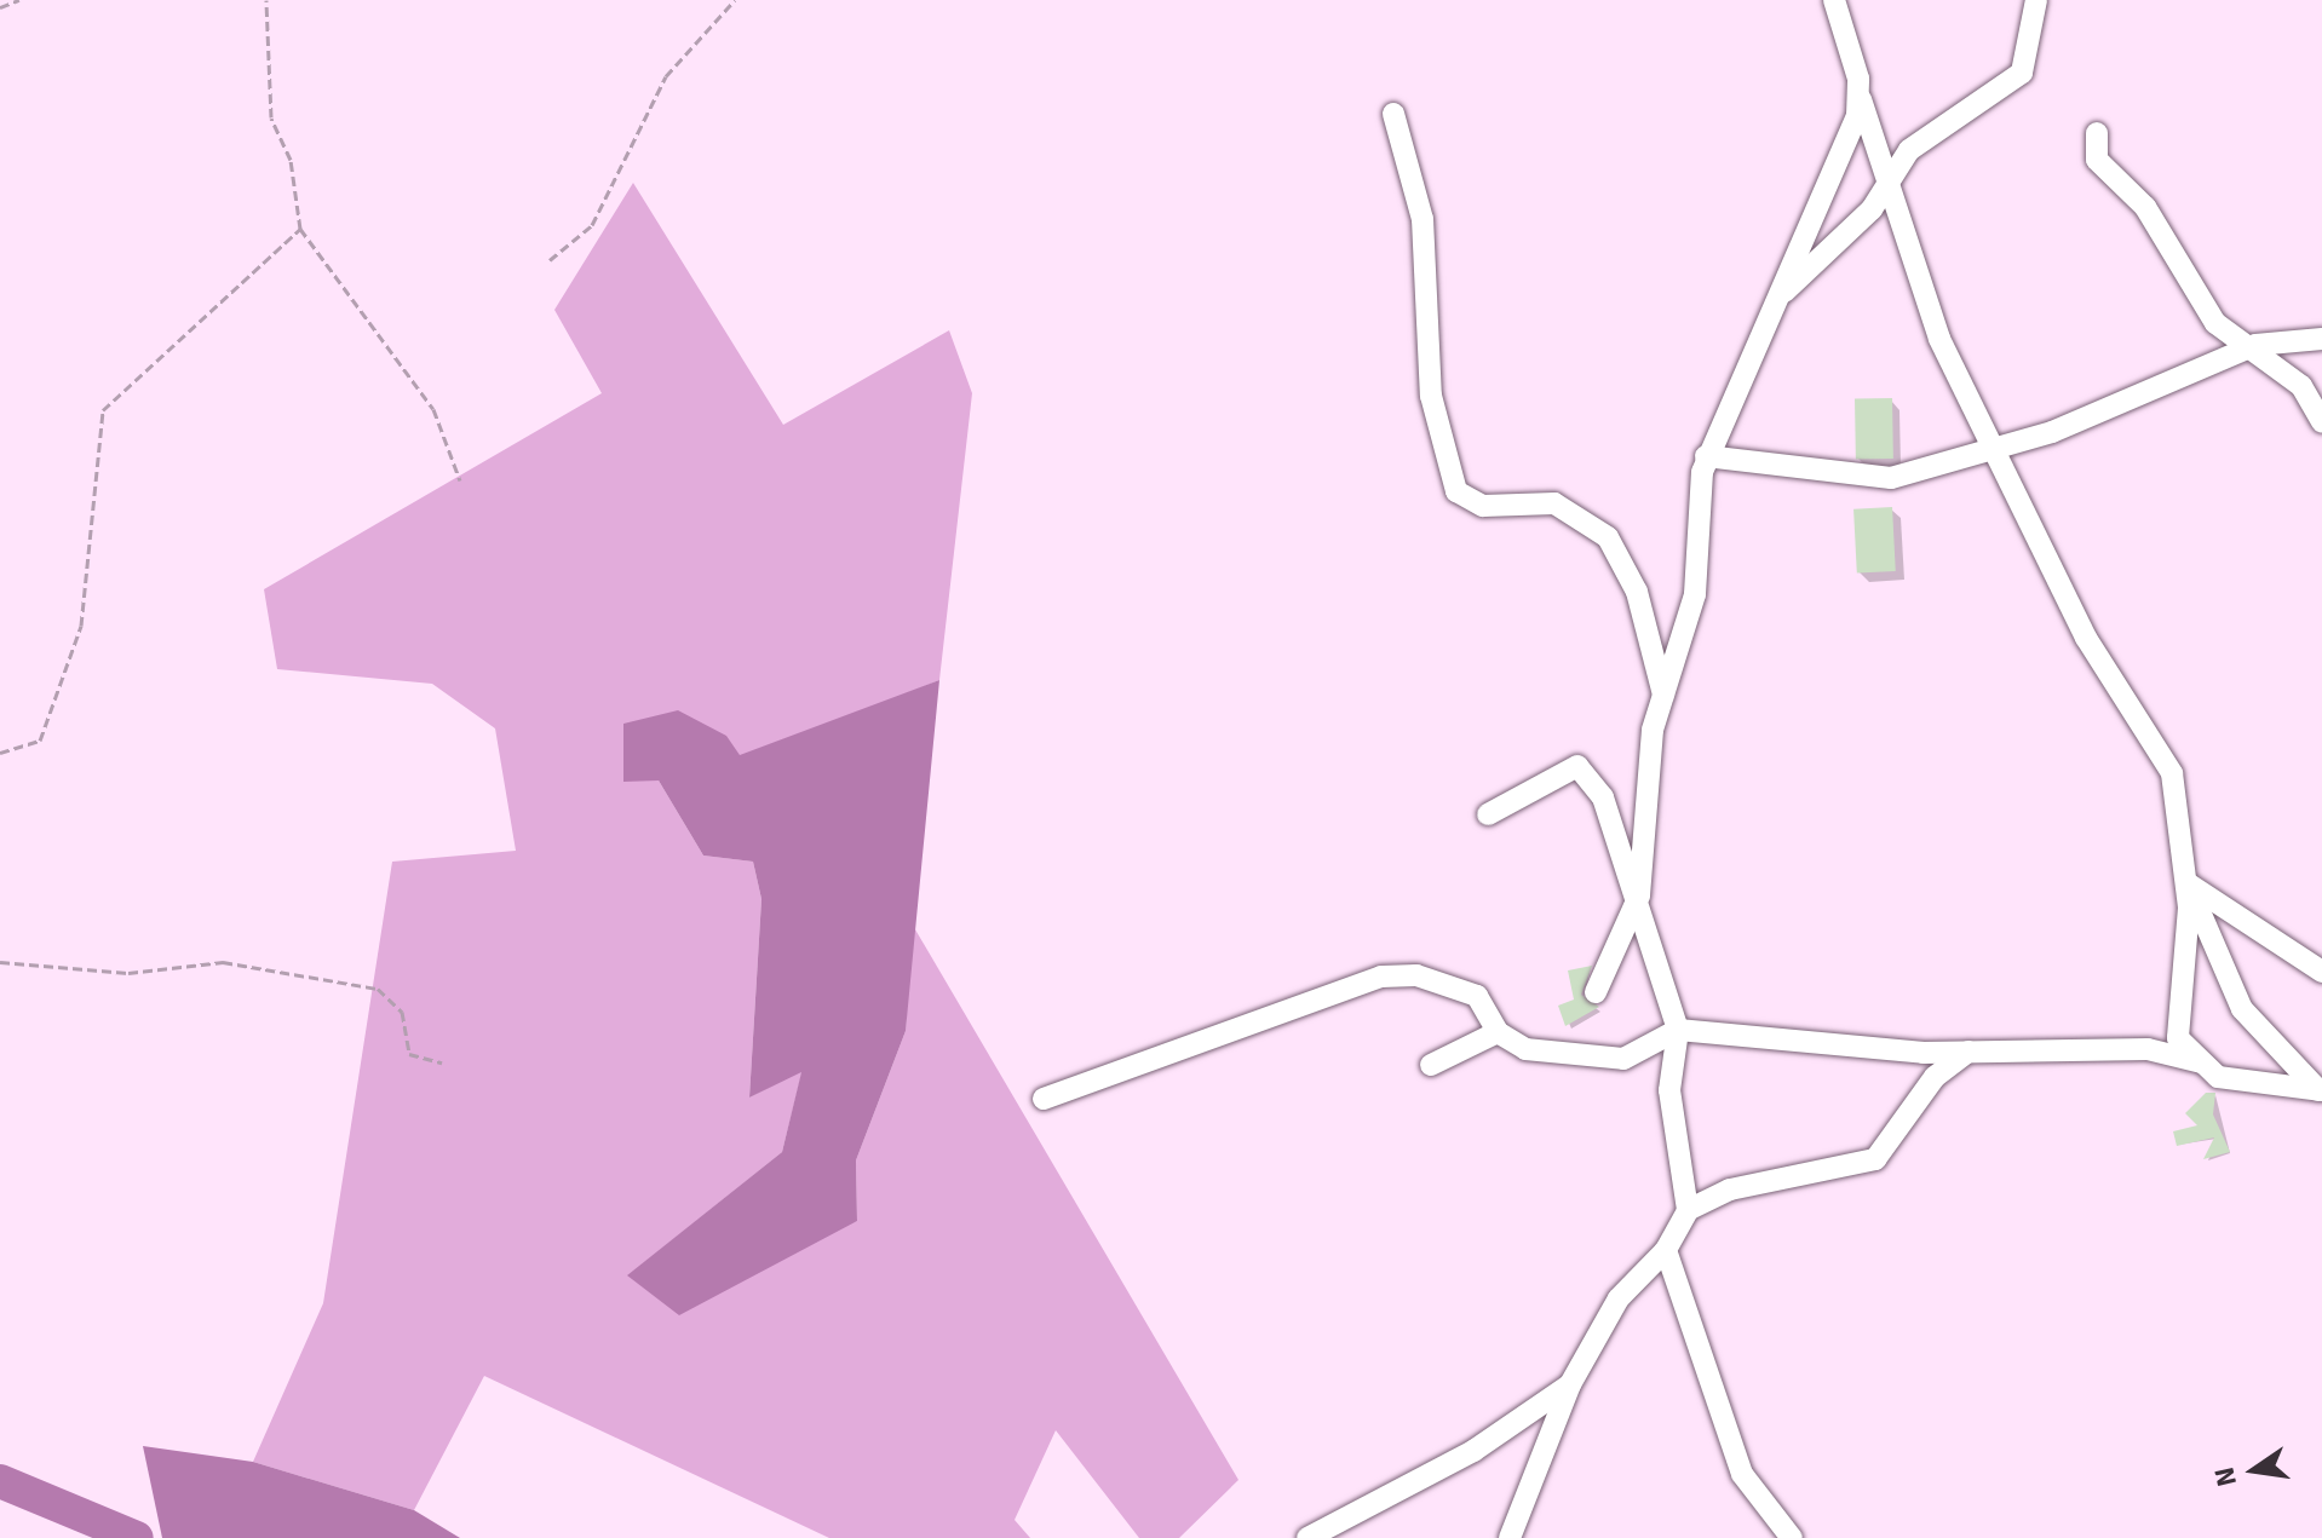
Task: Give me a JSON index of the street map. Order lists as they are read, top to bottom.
{
  "north": "left"
}
